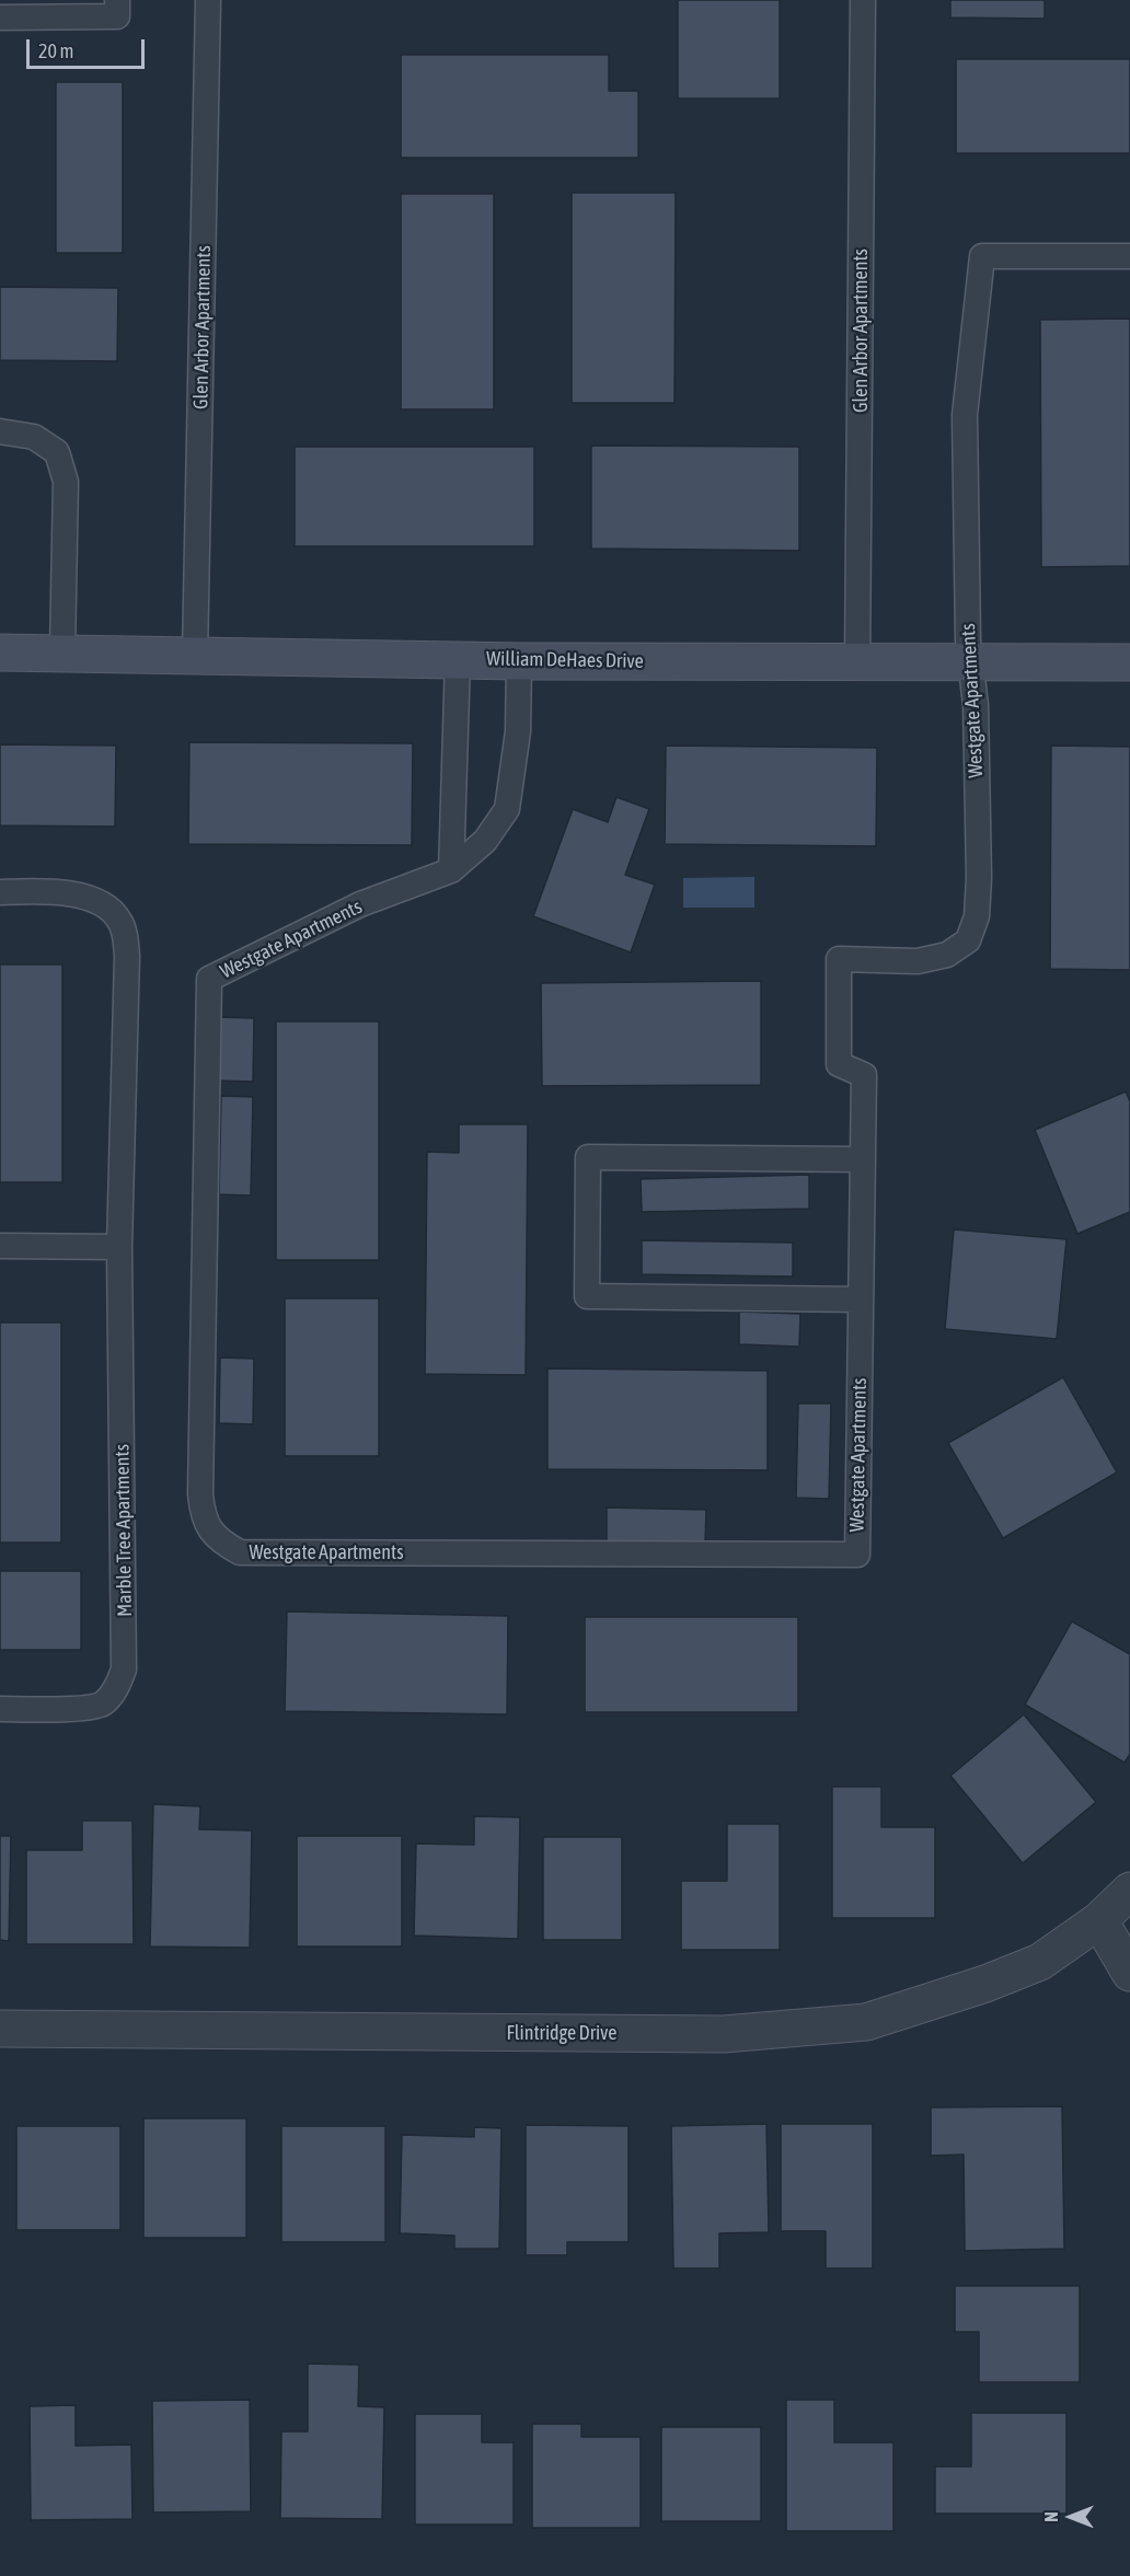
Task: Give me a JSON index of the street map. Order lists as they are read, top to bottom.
{
  "streets": {
    "street": ["William DeHaes Drive", "Flintridge Drive"],
    "lane": ["Glen Arbor Apartments", "Westgate Apartments", "Marble Tree Apartments"]
  },
  "crossings": [
    ["Glen Arbor Apartments", "William DeHaes Drive"],
    ["William DeHaes Drive", "Westgate Apartments"]
  ],
  "scale_bar": "20 m",
  "north": "left"
}
